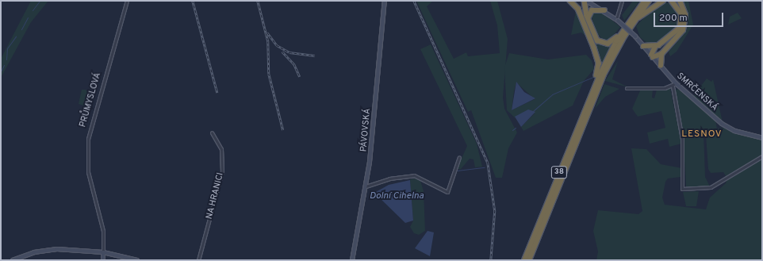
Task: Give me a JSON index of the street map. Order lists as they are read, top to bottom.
{
  "streets": {
    "highway": ["38"],
    "street": [
      "SMRČENSKÁ",
      "PRŮMYSLOVÁ",
      "PÁVOVSKÁ",
      "NA HRANICI"
    ]
  },
  "districts": ["LESNOV"],
  "water": ["Dolní Cihelna"],
  "scale_bar": "200 m"
}
